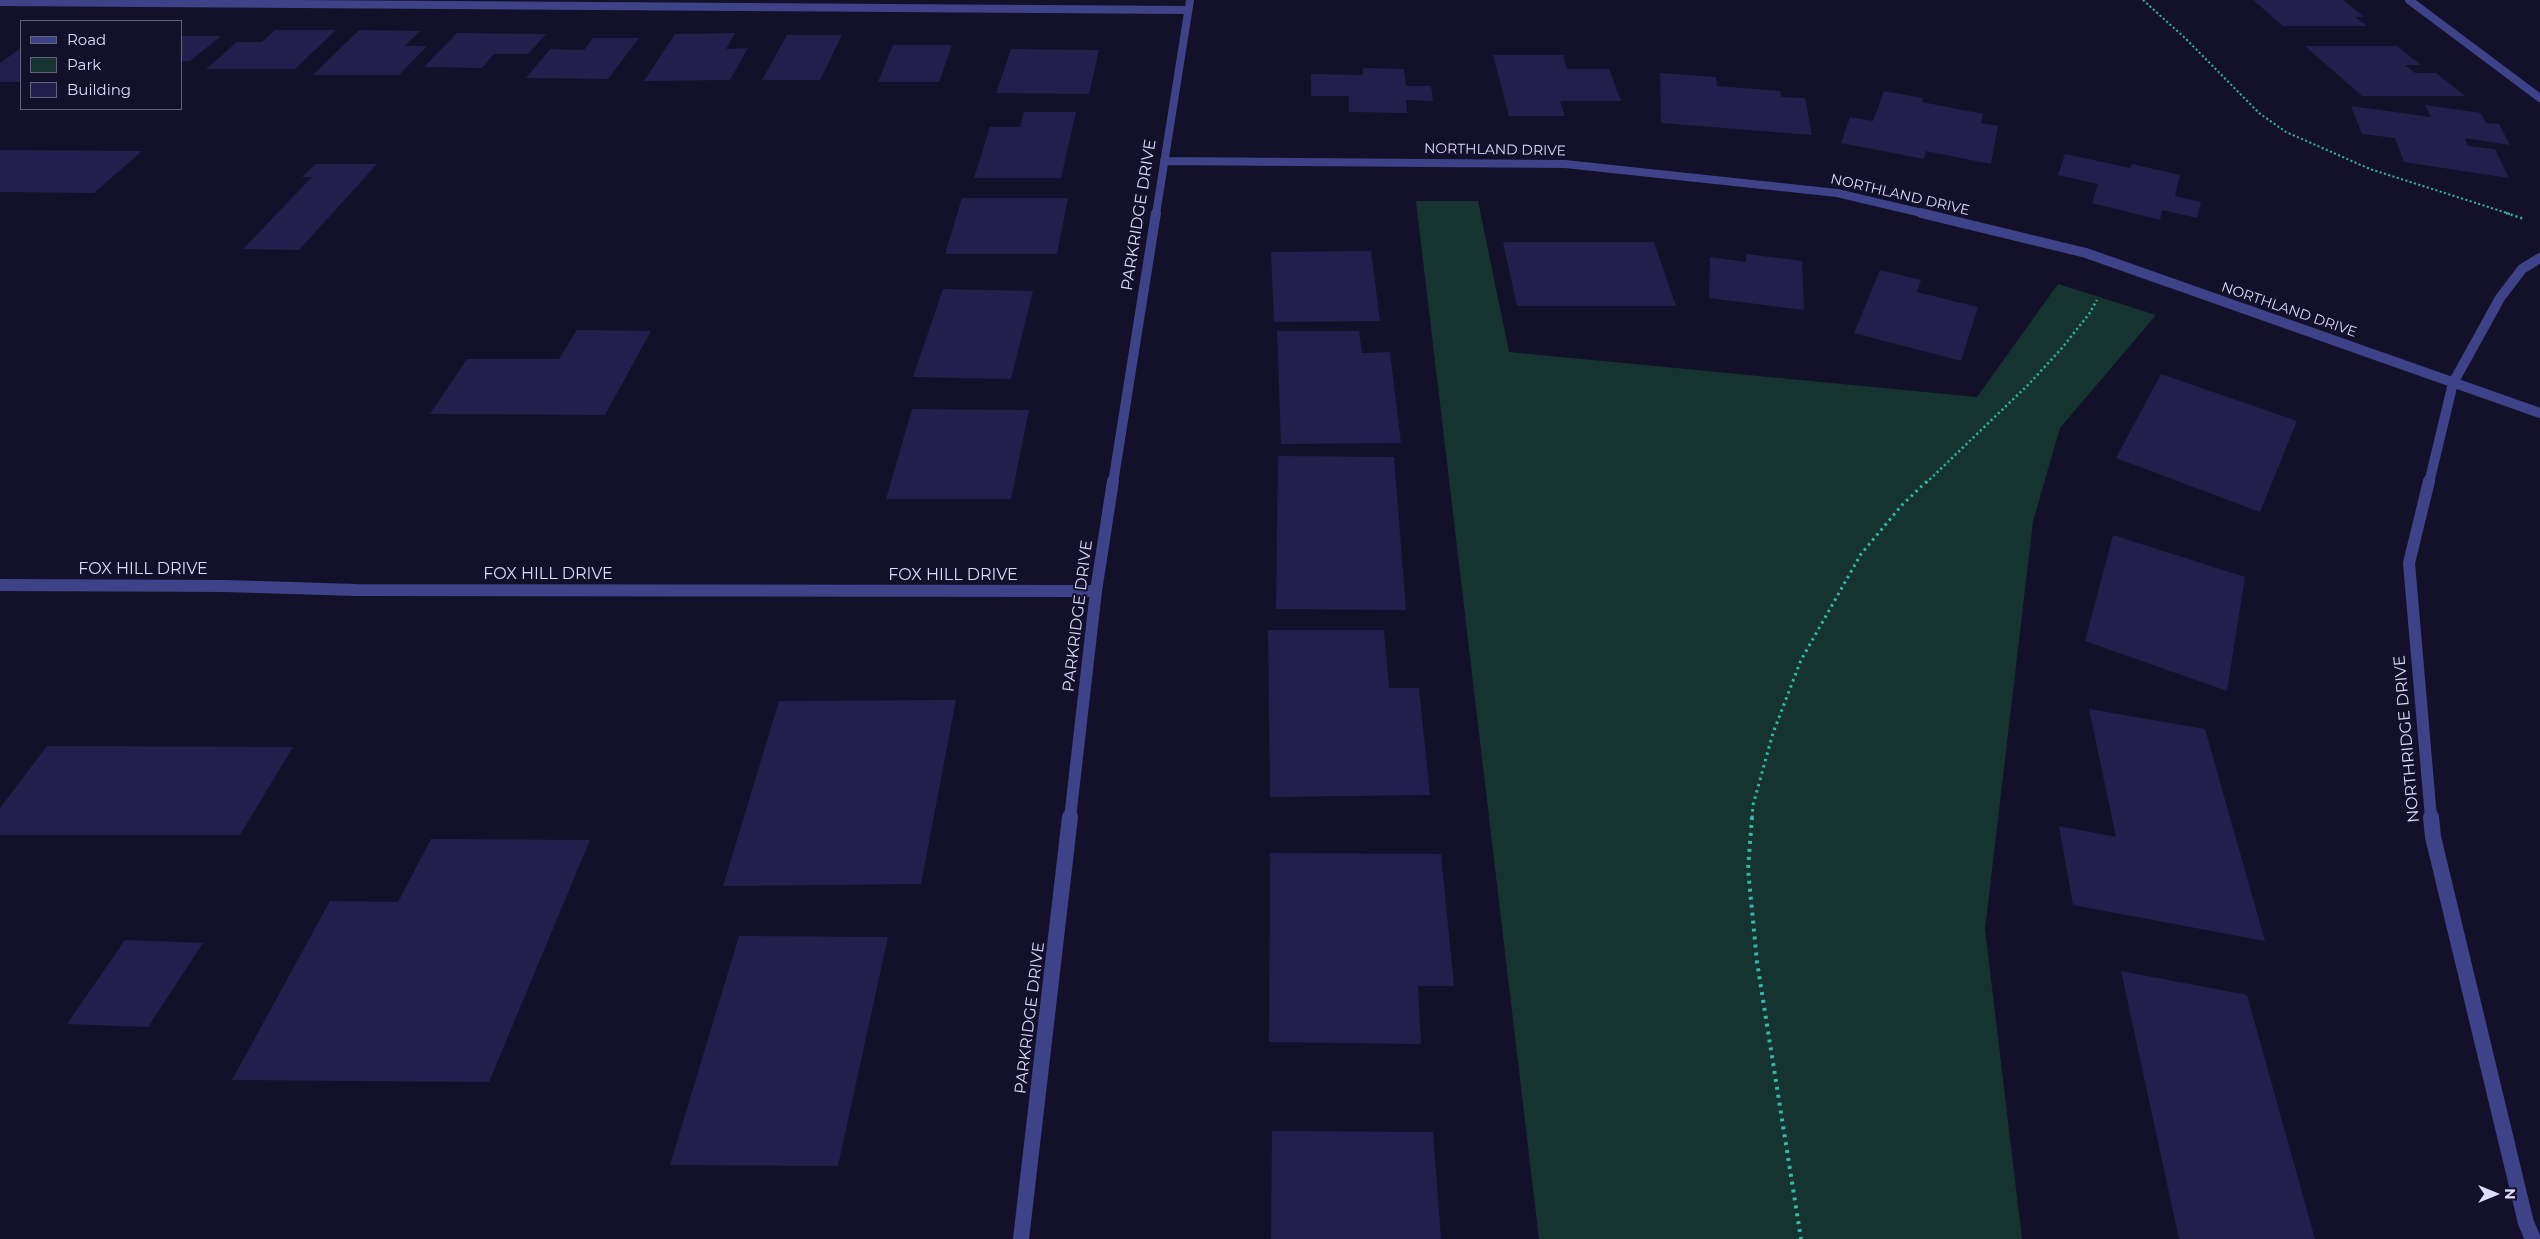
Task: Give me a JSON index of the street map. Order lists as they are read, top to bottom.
{
  "streets": {
    "street": [
      "NORTHLAND DRIVE",
      "PARKRIDGE DRIVE",
      "FOX HILL DRIVE",
      "NORTHRIDGE DRIVE"
    ]
  },
  "crossings": [
    ["NORTHLAND DRIVE", "PARKRIDGE DRIVE"],
    ["NORTHLAND DRIVE", "NORTHRIDGE DRIVE"],
    ["PARKRIDGE DRIVE", "FOX HILL DRIVE"]
  ],
  "legend": ["Road", "Park", "Building"],
  "north": "right"
}
